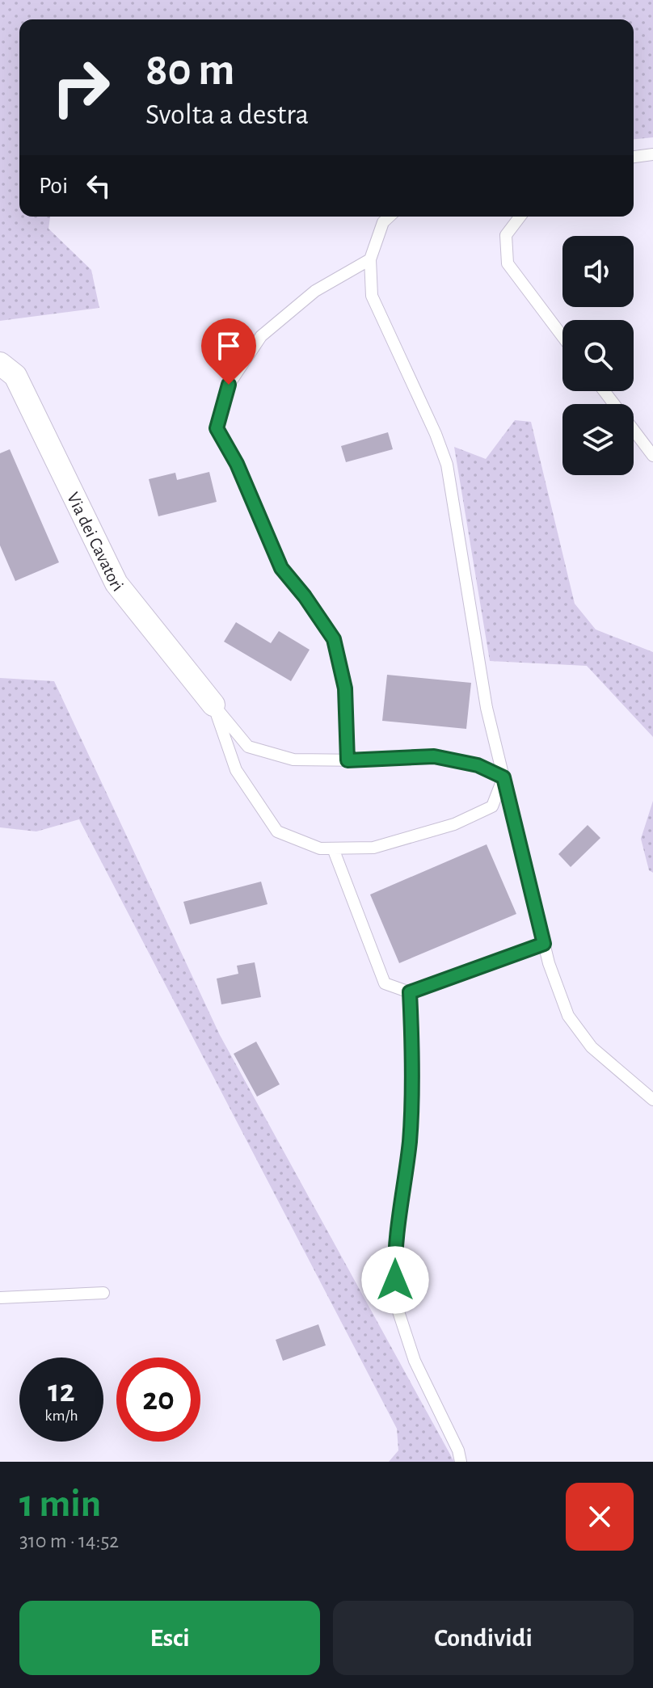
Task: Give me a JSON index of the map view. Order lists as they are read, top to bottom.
{
  "streets": {
    "street": ["Via dei Cavatori"]
  },
  "page": {
    "turn": ["80 m", "Svolta a destra"],
    "then": "Poi",
    "speed": "12 km/h",
    "limit": "20",
    "heading": ["1 min", "310 m · 14:52"],
    "buttons": ["Esci", "Condividi"]
  }
}
